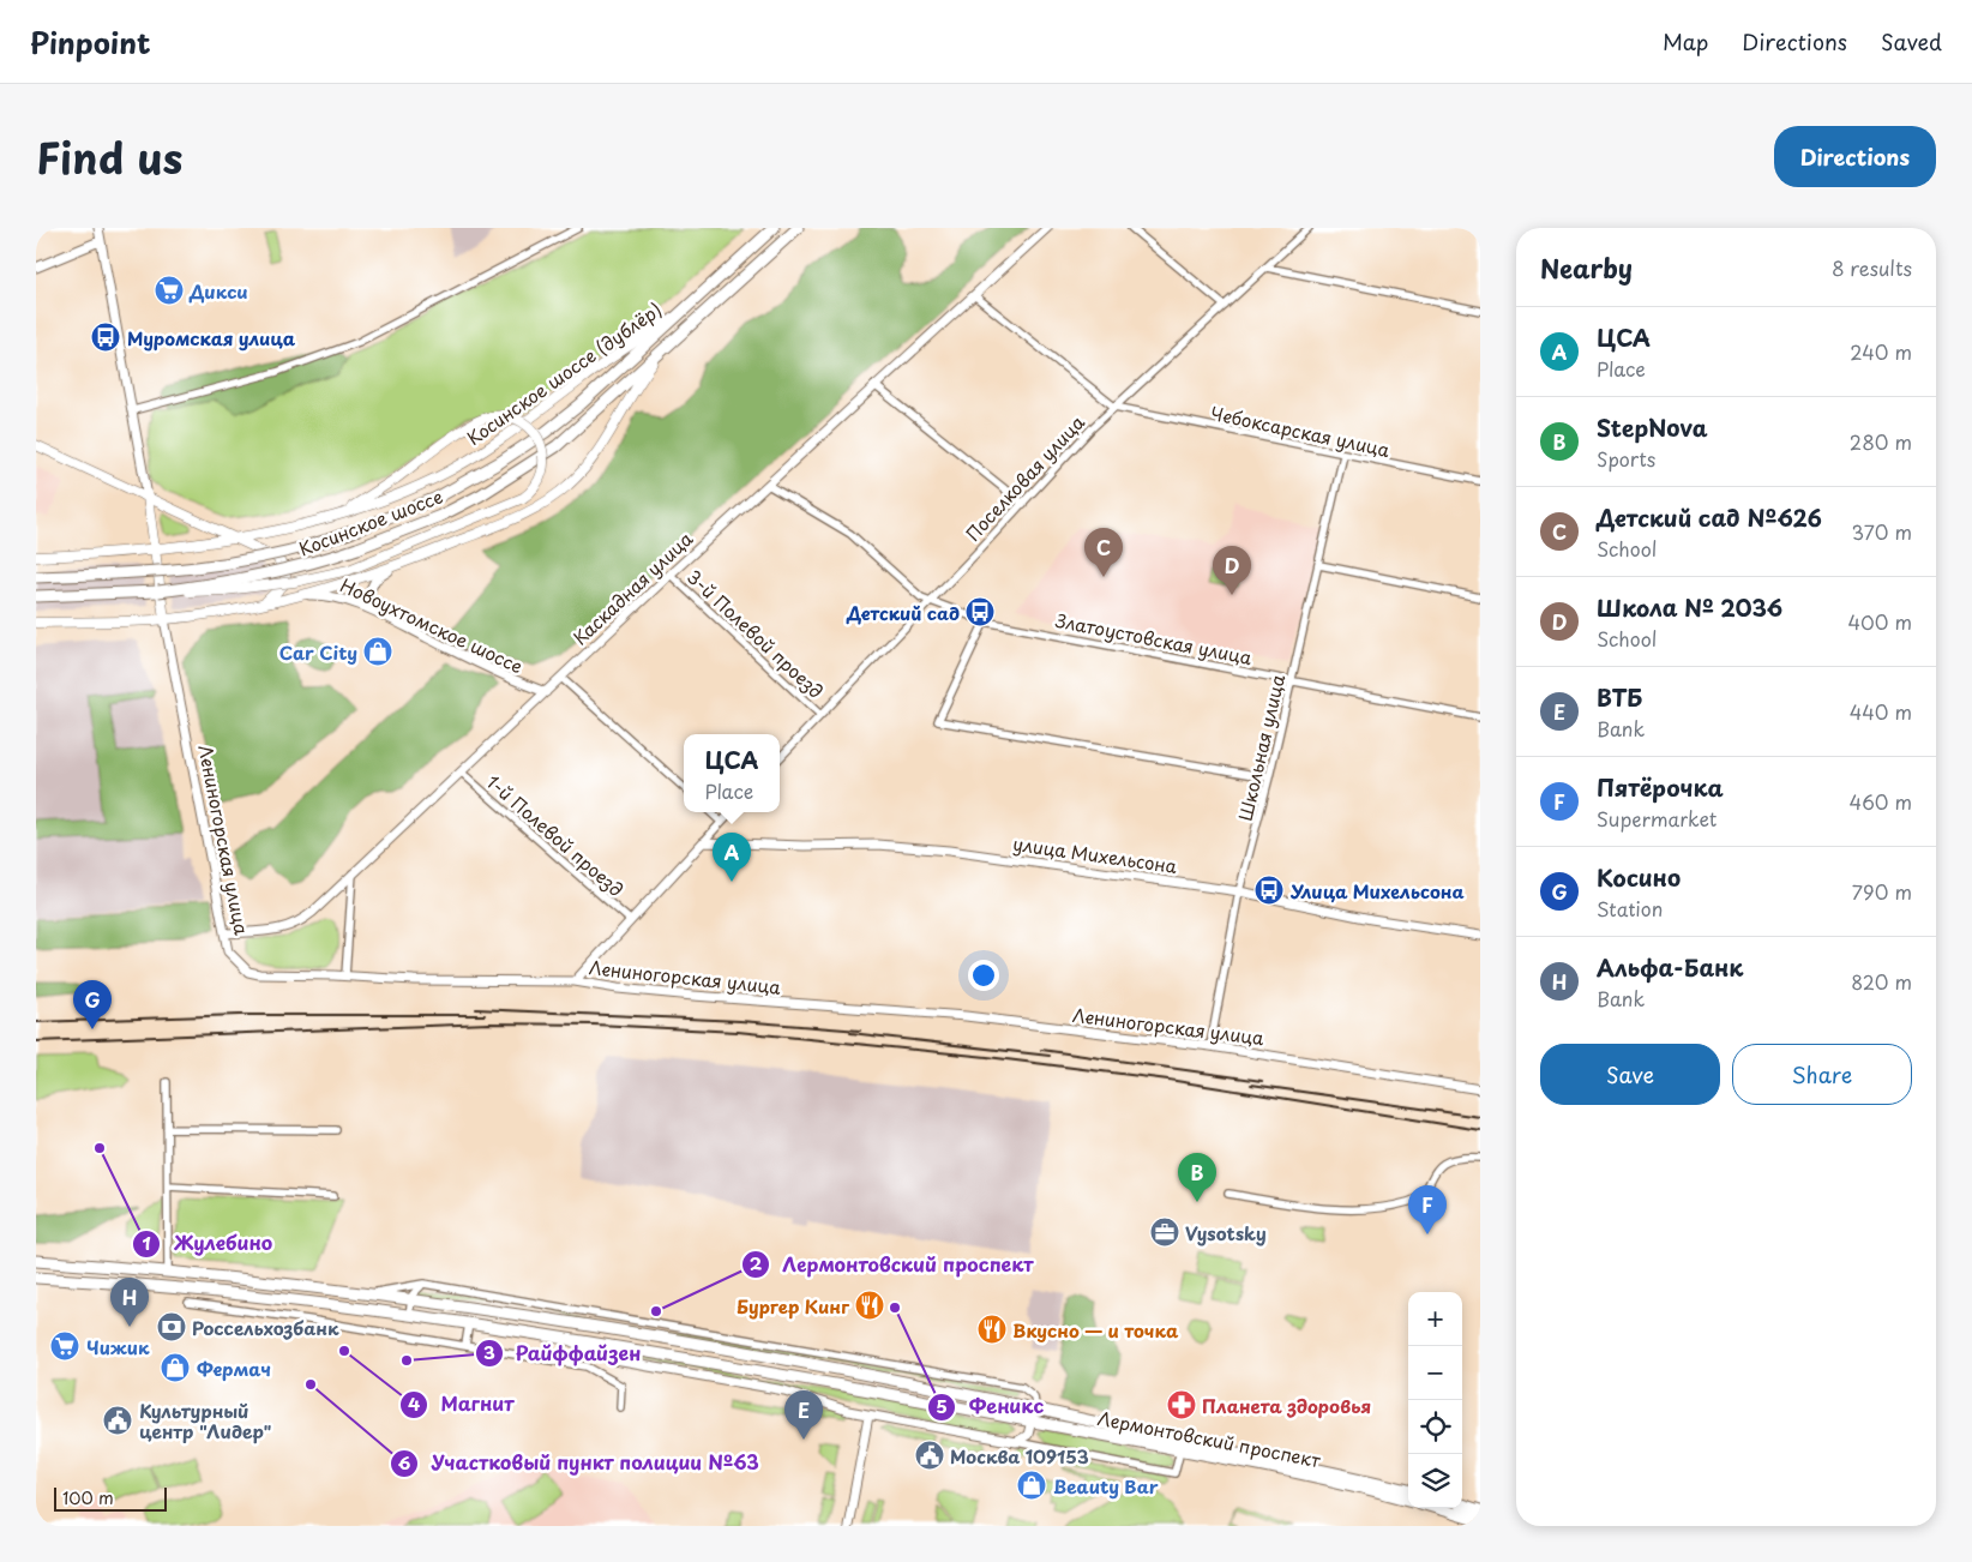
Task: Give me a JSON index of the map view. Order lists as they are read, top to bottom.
{
  "streets": {
    "main road": ["Косинское шоссе (дублёр)", "Косинское шоссе", "Лермонтовский проспект"],
    "street": [
      "Чебоксарская улица",
      "Поселковая улица",
      "Каскадная улица",
      "Новоухтомское шоссе",
      "3-й Полевой проезд",
      "Златоустовская улица",
      "Школьная улица",
      "1-й Полевой проезд",
      "Лениногорская улица",
      "улица Михельсона"
    ]
  },
  "crossings": [
    ["Косинское шоссе (дублёр)", "Косинское шоссе"],
    ["Косинское шоссе (дублёр)", "Новоухтомское шоссе"],
    ["Косинское шоссе (дублёр)", "Лениногорская улица"],
    ["Чебоксарская улица", "Поселковая улица"],
    ["Чебоксарская улица", "Школьная улица"],
    ["Поселковая улица", "3-й Полевой проезд"],
    ["Поселковая улица", "Златоустовская улица"],
    ["Каскадная улица", "Новоухтомское шоссе"],
    ["Каскадная улица", "3-й Полевой проезд"],
    ["Каскадная улица", "Златоустовская улица"],
    ["Каскадная улица", "1-й Полевой проезд"],
    ["Каскадная улица", "Лениногорская улица"],
    ["Златоустовская улица", "Школьная улица"],
    ["Школьная улица", "Лениногорская улица"],
    ["Школьная улица", "улица Михельсона"]
  ],
  "places": {
    "supermarket": ["Дикси", "Чижик"],
    "bus stop": ["Муромская улица", "Детский сад", "Улица Михельсона"],
    "shop": ["Car City", "Фермач", "Beauty Bar"],
    "other": [
      "Жулебино",
      "Феникс",
      "Лермонтовский проспект",
      "Магнит",
      "Райффайзен",
      "Участковый пункт полиции №63"
    ],
    "office": ["Vysotsky"],
    "restaurant": ["Бургер Кинг", "Вкусно — и точка"],
    "bank": ["Россельхозбанк"],
    "pharmacy": ["Планета здоровья"],
    "public building": ["Культурный центр \"Лидер\"", "Москва 109153"]
  },
  "scale_bar": "100 m",
  "page": {
    "header": "Pinpoint",
    "nav": ["Map", "Directions", "Saved"],
    "title": "Find us",
    "buttons": [
      "Directions",
      ["Save", "Share"]
    ],
    "heading": ["Nearby", "8 results"],
    "list": [
      {
        "mark": "A",
        "name": "ЦСА",
        "note": "Place",
        "value": "240 m"
      },
      {
        "mark": "B",
        "name": "StepNova",
        "note": "Sports",
        "value": "280 m"
      },
      {
        "mark": "C",
        "name": "Детский сад №626",
        "note": "School",
        "value": "370 m"
      },
      {
        "mark": "D",
        "name": "Школа № 2036",
        "note": "School",
        "value": "400 m"
      },
      {
        "mark": "E",
        "name": "ВТБ",
        "note": "Bank",
        "value": "440 m"
      },
      {
        "mark": "F",
        "name": "Пятёрочка",
        "note": "Supermarket",
        "value": "460 m"
      },
      {
        "mark": "G",
        "name": "Косино",
        "note": "Station",
        "value": "790 m"
      },
      {
        "mark": "H",
        "name": "Альфа-Банк",
        "note": "Bank",
        "value": "820 m"
      }
    ],
    "pins": [
      "C",
      "D",
      "A",
      "G",
      "B",
      "F",
      "H",
      "E"
    ],
    "popup": ["ЦСА", "Place"],
    "map_buttons": ["+", "−"],
    "scale": "100 m"
  }
}
